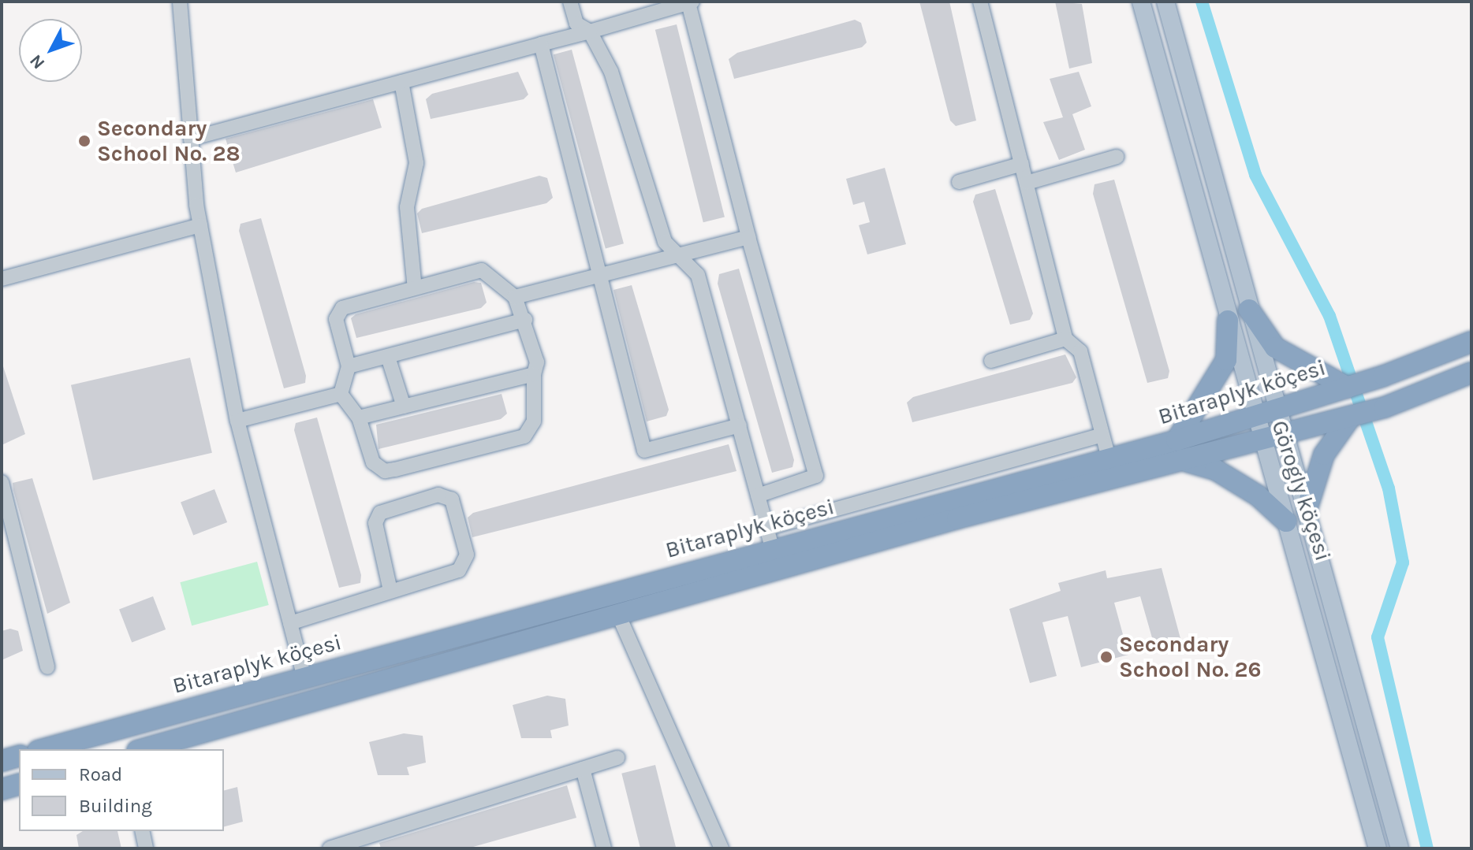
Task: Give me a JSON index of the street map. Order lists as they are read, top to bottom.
{
  "streets": {
    "highway": ["Bitaraplyk köçesi"],
    "main road": ["Görogly köçesi"]
  },
  "crossings": [
    ["Bitaraplyk köçesi", "Görogly köçesi"]
  ],
  "places": ["Secondary School No. 28", "Secondary School No. 26"],
  "legend": ["Road", "Building"],
  "north": "bottom left"
}
